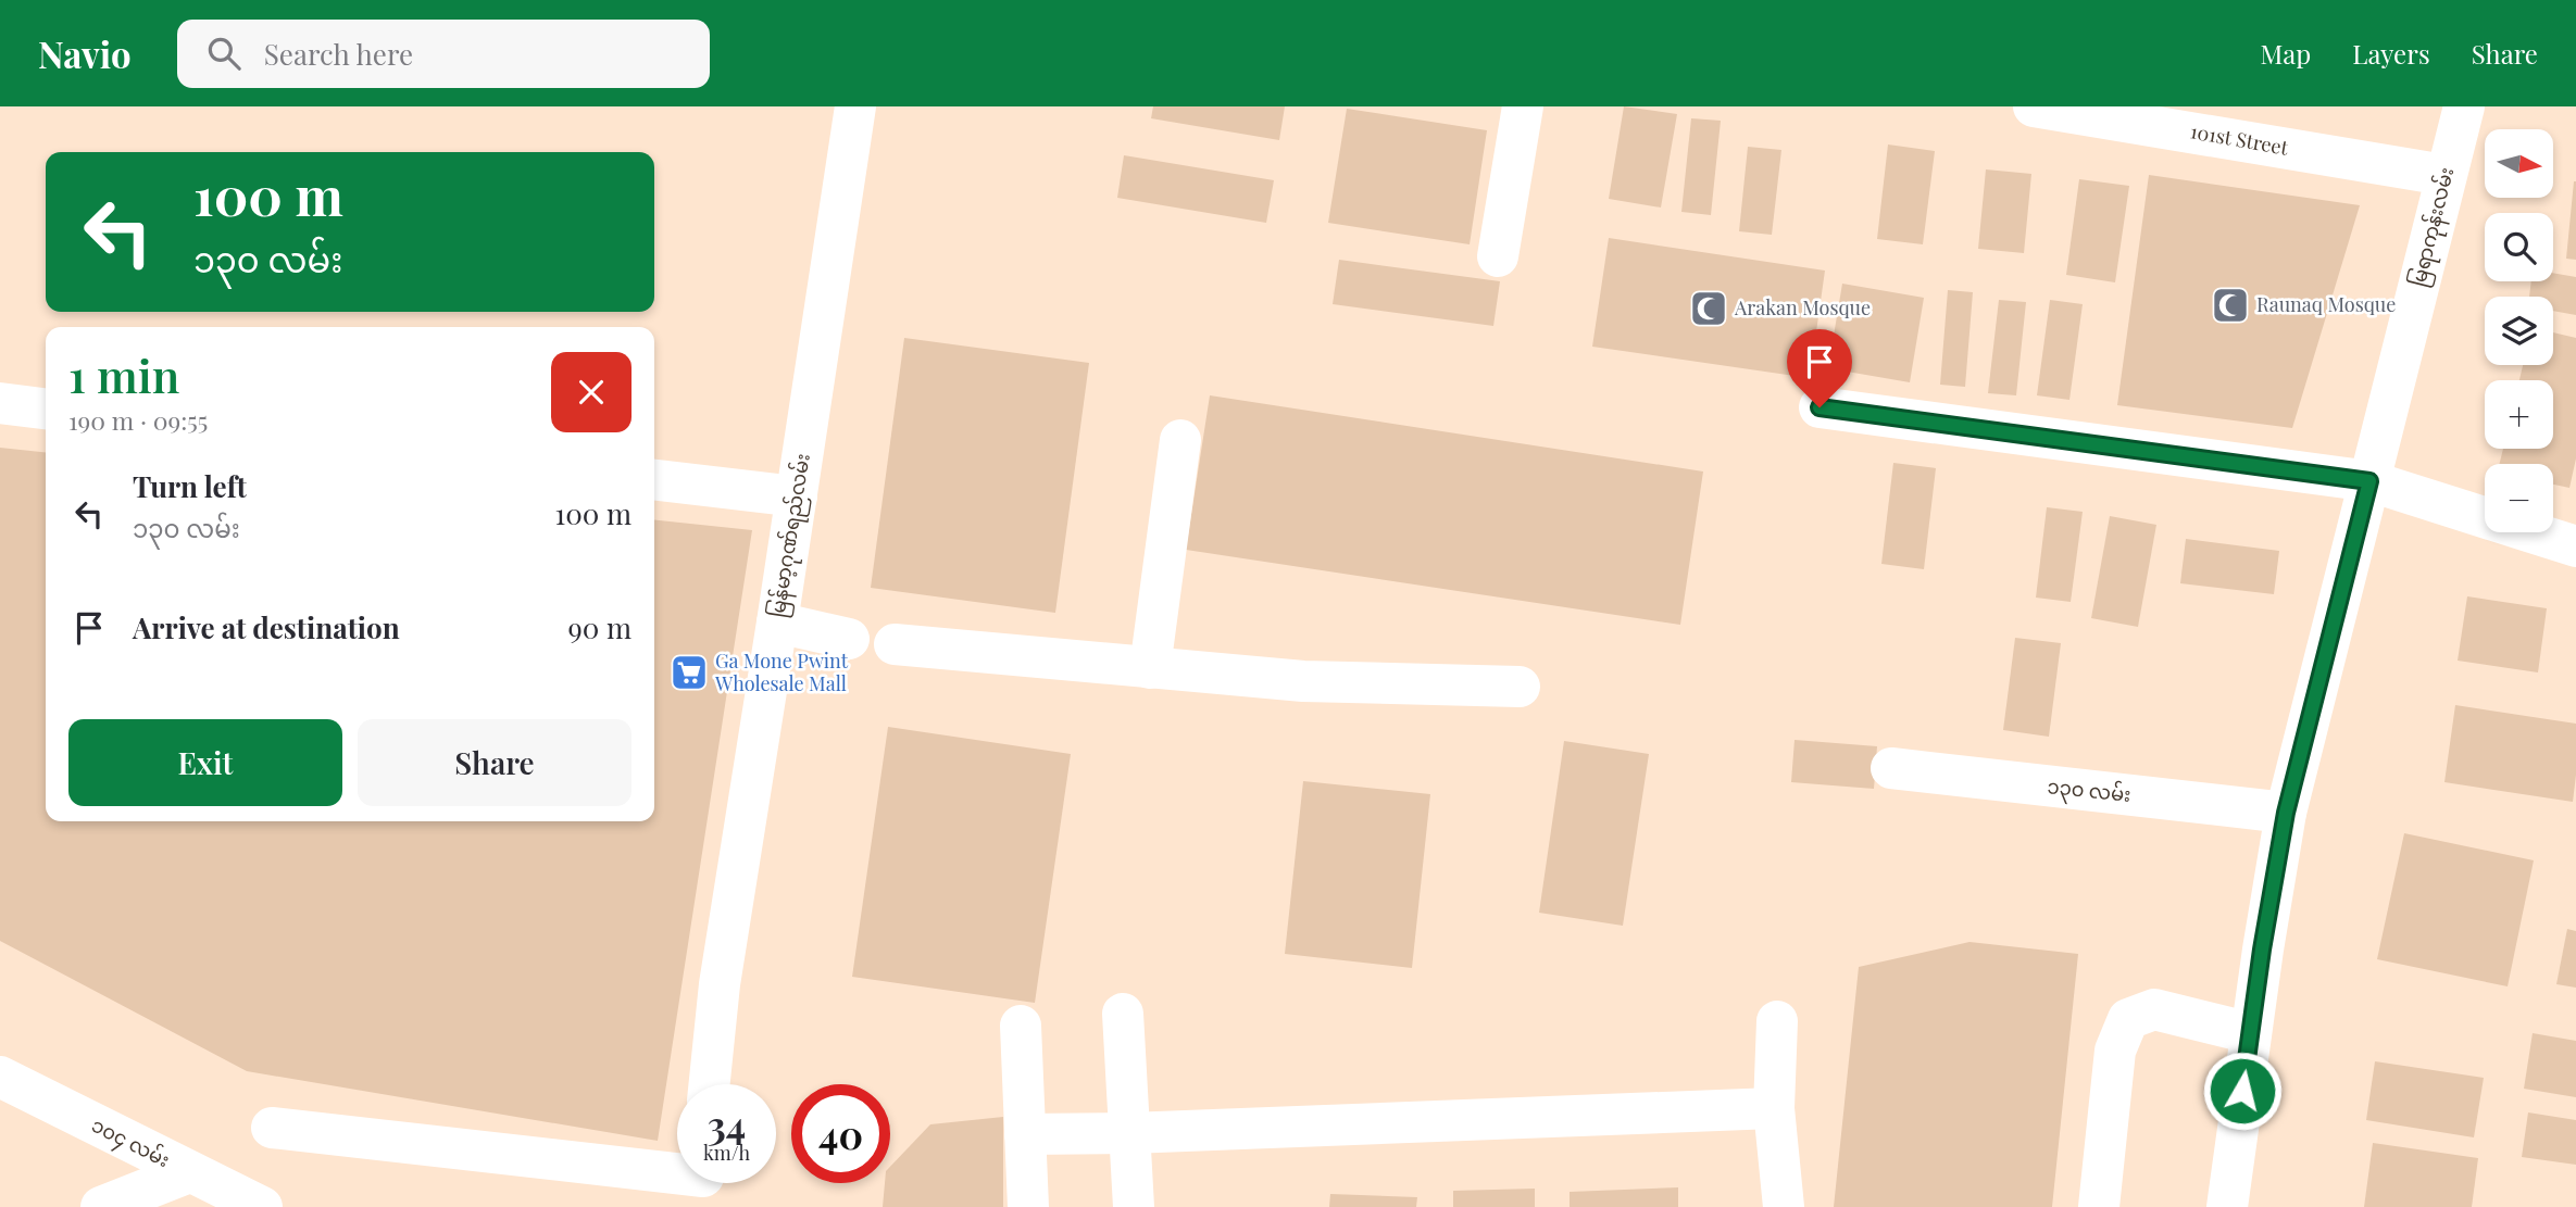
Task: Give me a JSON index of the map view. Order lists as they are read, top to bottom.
{
  "streets": {
    "street": [
      "101st Street",
      "မြရာကုန်းလမ်း",
      "မြန်မာ့ဂုဏ်ရည်လမ်း",
      "၁၃၀ လမ်း",
      "၁၀၄ လမ်း"
    ]
  },
  "crossings": [
    ["101st Street", "မြရာကုန်းလမ်း"],
    ["မြရာကုန်းလမ်း", "၁၃၀ လမ်း"]
  ],
  "places": {
    "mosque": ["Raunaq Mosque", "Arakan Mosque"],
    "supermarket": ["Ga Mone Pwint Wholesale Mall"]
  },
  "north": "right",
  "page": {
    "header": "Navio",
    "search": "Search here",
    "nav": ["Map", "Layers", "Share"],
    "map_buttons": ["+", "−"],
    "turn": ["100 m", "၁၃၀ လမ်း"],
    "heading": ["1 min", "190 m · 09:55"],
    "list": [
      {
        "name": "Turn left",
        "note": "၁၃၀ လမ်း",
        "value": "100 m"
      },
      {
        "name": "Arrive at destination",
        "value": "90 m"
      }
    ],
    "buttons": ["Exit", "Share"],
    "speed": "34 km/h",
    "limit": "40"
  }
}
